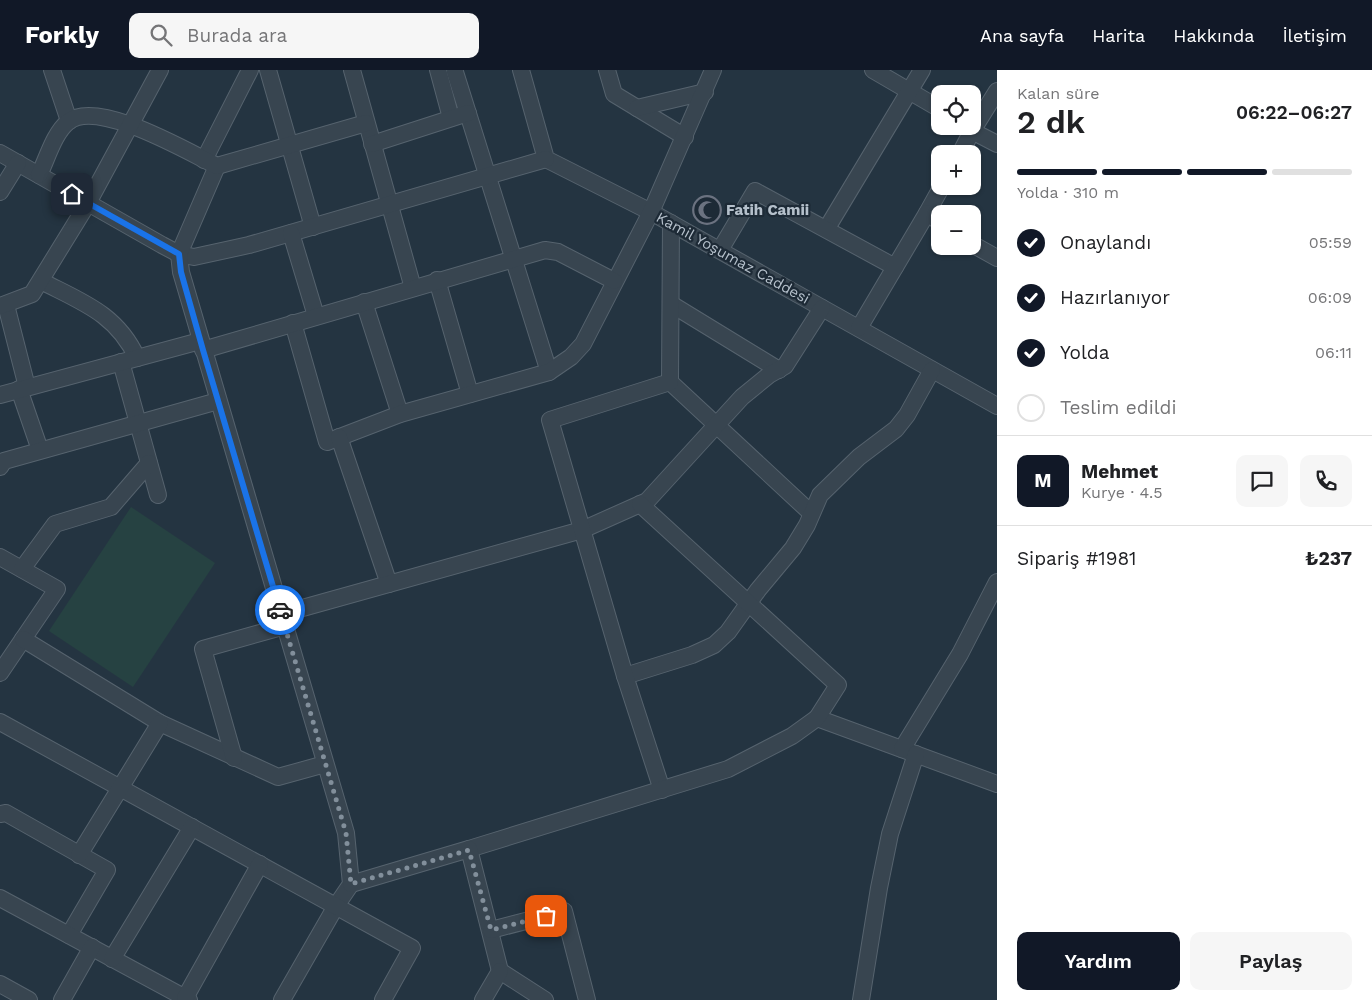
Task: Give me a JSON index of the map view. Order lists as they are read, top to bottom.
{
  "streets": {
    "street": ["Kamil Yoşumaz Caddesi"]
  },
  "places": {
    "mosque": ["Fatih Camii"]
  },
  "page": {
    "header": "Forkly",
    "search": "Burada ara",
    "nav": [
      "Ana sayfa",
      "Harita",
      "Hakkında",
      "İletişim"
    ],
    "heading": ["2 dk", "Kalan süre", "06:22–06:27"],
    "panel": [
      "Mehmet",
      "Kurye · 4.5",
      "Sipariş #1981",
      "₺237"
    ],
    "map_buttons": ["+", "−"],
    "bar": "Yolda · 310 m",
    "list": [
      ["Onaylandı", "05:59"],
      ["Hazırlanıyor", "06:09"],
      ["Yolda", "06:11"],
      "Teslim edildi"
    ],
    "round": "M",
    "buttons": ["Yardım", "Paylaş"]
  }
}
